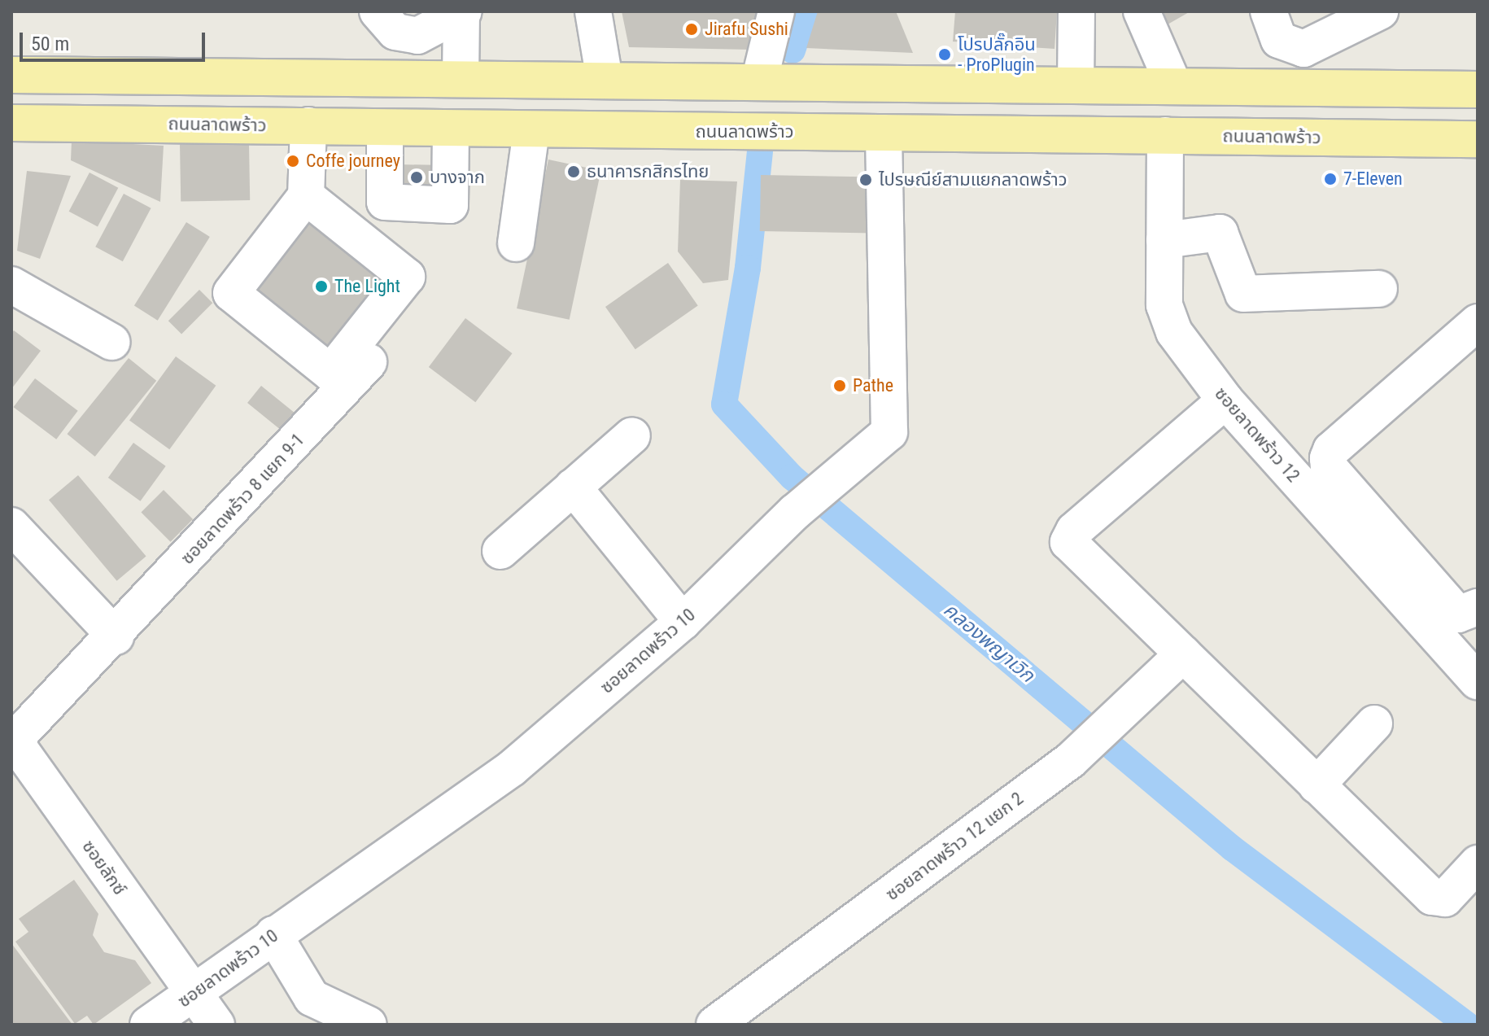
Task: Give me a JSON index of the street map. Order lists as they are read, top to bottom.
{
  "streets": {
    "main road": ["ถนนลาดพร้าว"],
    "street": [
      "ซอยลาดพร้าว 12",
      "ซอยลาดพร้าว 8 แยก 9-1",
      "ซอยลาดพร้าว 10",
      "ซอยลาดพร้าว 12 แยก 2",
      "ซอยลักซ์"
    ]
  },
  "crossings": [
    ["ถนนลาดพร้าว", "ซอยลาดพร้าว 12"],
    ["ถนนลาดพร้าว", "ซอยลาดพร้าว 10"],
    ["ซอยลาดพร้าว 8 แยก 9-1", "ซอยลักซ์"],
    ["ซอยลาดพร้าว 10", "ซอยลักซ์"]
  ],
  "water": ["คลองพญาเวิก"],
  "places": [
    "Jirafu Sushi",
    "โปรปลั๊กอิน - ProPlugin",
    "Coffe journey",
    "ธนาคารกสิกรไทย",
    "บางจาก",
    "7-Eleven",
    "ไปรษณีย์สามแยกลาดพร้าว",
    "The Light",
    "Pathe"
  ],
  "scale_bar": "50 m"
}
